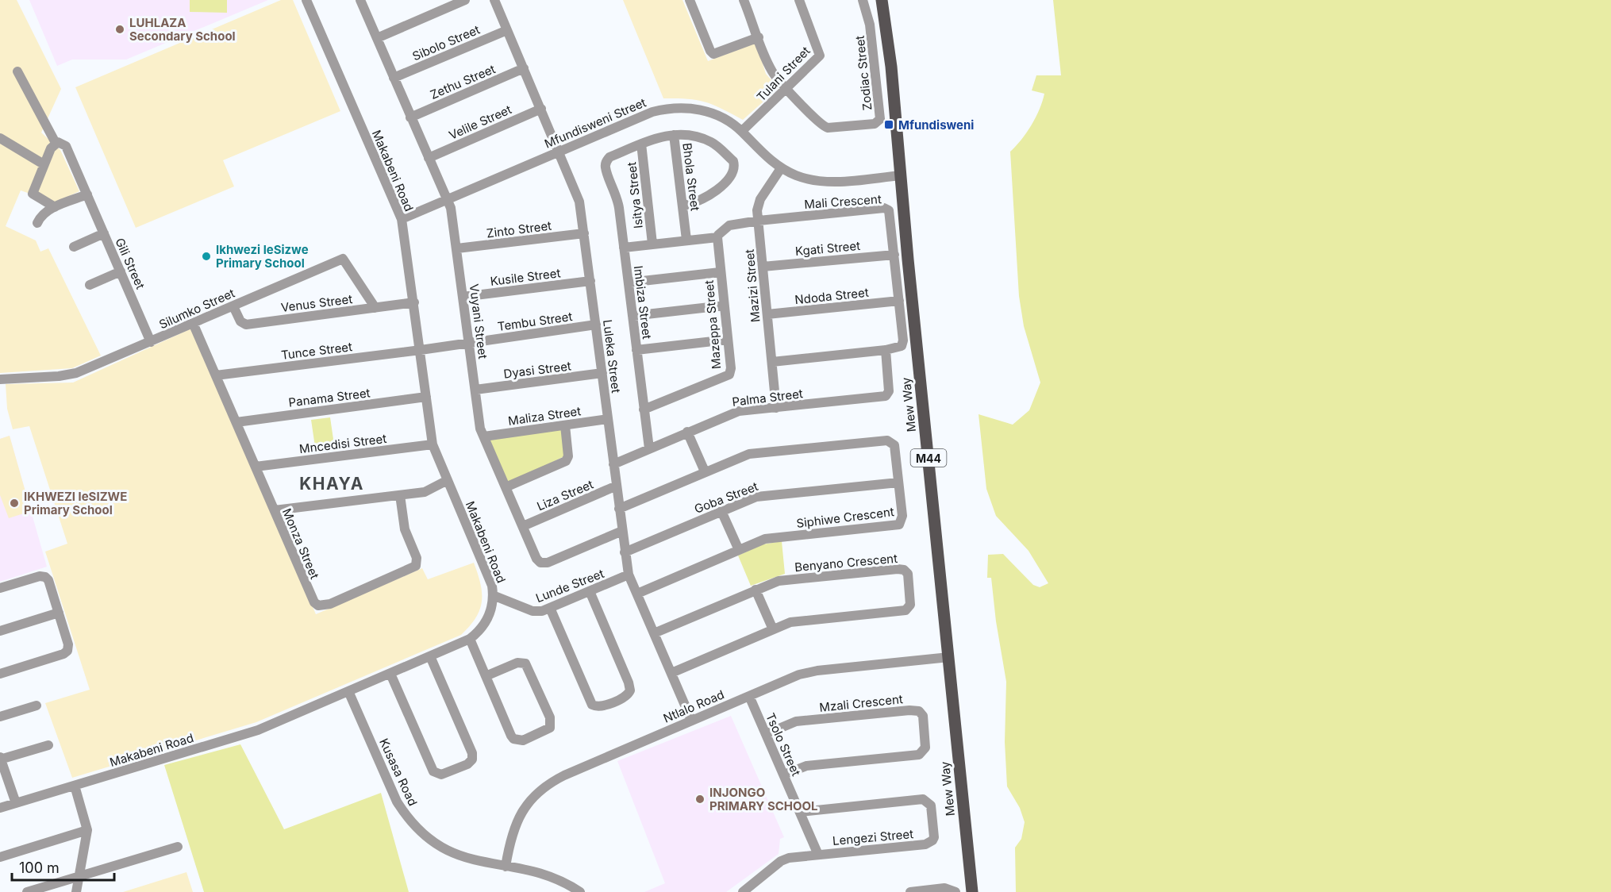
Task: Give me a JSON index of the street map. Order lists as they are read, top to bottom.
{
  "streets": {
    "main road": ["Mew Way", "M44"],
    "street": [
      "Sibolo Street",
      "Zodiac Street",
      "Tulani Street",
      "Zethu Street",
      "Velile Street",
      "Mfundisweni Street",
      "Makabeni Road",
      "Bhola Street",
      "Isitya Street",
      "Mali Crescent",
      "Zinto Street",
      "Kgati Street",
      "Gili Street",
      "Kusile Street",
      "Mazizi Street",
      "Ndoda Street",
      "Imbiza Street",
      "Venus Street",
      "Silumko Street",
      "Vuyani Street",
      "Tembu Street",
      "Mazeppa Street",
      "Tunce Street",
      "Luleka Street",
      "Dyasi Street",
      "Panama Street",
      "Palma Street",
      "Maliza Street",
      "Mncedisi Street",
      "Liza Street",
      "Goba Street",
      "Siphiwe Crescent",
      "Monza Street",
      "Benyano Crescent",
      "Lunde Street",
      "Mzali Crescent",
      "Ntlalo Road",
      "Tsolo Street",
      "Kusasa Road",
      "Lengezi Street"
    ]
  },
  "crossings": [
    ["Sibolo Street", "Vuyani Street"],
    ["Sibolo Street", "Luleka Street"],
    ["Zodiac Street", "Tulani Street"],
    ["Tulani Street", "Mfundisweni Street"],
    ["Zethu Street", "Vuyani Street"],
    ["Zethu Street", "Luleka Street"],
    ["Velile Street", "Vuyani Street"],
    ["Velile Street", "Luleka Street"],
    ["Mfundisweni Street", "Makabeni Road"],
    ["Mfundisweni Street", "Mazizi Street"],
    ["Mfundisweni Street", "Vuyani Street"],
    ["Mfundisweni Street", "Luleka Street"],
    ["Mfundisweni Street", "Mew Way"],
    ["Makabeni Road", "Venus Street"],
    ["Makabeni Road", "Tembu Street"],
    ["Makabeni Road", "Tunce Street"],
    ["Makabeni Road", "Panama Street"],
    ["Makabeni Road", "Mncedisi Street"],
    ["Makabeni Road", "Lunde Street"],
    ["Makabeni Road", "Kusasa Road"],
    ["Bhola Street", "Isitya Street"],
    ["Bhola Street", "Imbiza Street"],
    ["Mali Crescent", "Kgati Street"],
    ["Mali Crescent", "Mazizi Street"],
    ["Mali Crescent", "Ndoda Street"],
    ["Mali Crescent", "Mazeppa Street"],
    ["Mali Crescent", "Palma Street"],
    ["Zinto Street", "Vuyani Street"],
    ["Zinto Street", "Luleka Street"],
    ["Kgati Street", "Mazizi Street"],
    ["Gili Street", "Silumko Street"],
    ["Kusile Street", "Vuyani Street"],
    ["Kusile Street", "Luleka Street"],
    ["Mazizi Street", "Ndoda Street"],
    ["Mazizi Street", "Palma Street"],
    ["Imbiza Street", "Mazeppa Street"],
    ["Imbiza Street", "Palma Street"],
    ["Venus Street", "Silumko Street"],
    ["Silumko Street", "Monza Street"],
    ["Vuyani Street", "Tembu Street"],
    ["Vuyani Street", "Luleka Street"],
    ["Vuyani Street", "Dyasi Street"],
    ["Vuyani Street", "Maliza Street"],
    ["Vuyani Street", "Liza Street"],
    ["Tembu Street", "Tunce Street"],
    ["Tembu Street", "Luleka Street"],
    ["Tunce Street", "Monza Street"],
    ["Luleka Street", "Dyasi Street"],
    ["Luleka Street", "Palma Street"],
    ["Luleka Street", "Maliza Street"],
    ["Luleka Street", "Liza Street"],
    ["Luleka Street", "Goba Street"],
    ["Luleka Street", "Siphiwe Crescent"],
    ["Luleka Street", "Benyano Crescent"],
    ["Luleka Street", "Lunde Street"],
    ["Luleka Street", "Ntlalo Road"],
    ["Panama Street", "Monza Street"],
    ["Mew Way", "Ntlalo Road"],
    ["Mncedisi Street", "Monza Street"],
    ["Goba Street", "Siphiwe Crescent"],
    ["Mzali Crescent", "Tsolo Street"],
    ["Ntlalo Road", "Tsolo Street"],
    ["Ntlalo Road", "Kusasa Road"],
    ["Tsolo Street", "Lengezi Street"]
  ],
  "districts": ["KHAYA"],
  "places": {
    "other": [
      "LUHLAZA Secondary School",
      "Ikhwezi leSizwe Primary School",
      "IKHWEZI leSIZWE Primary School",
      "INJONGO PRIMARY SCHOOL"
    ],
    "transit": ["Mfundisweni"]
  },
  "scale_bar": "100 m"
}
